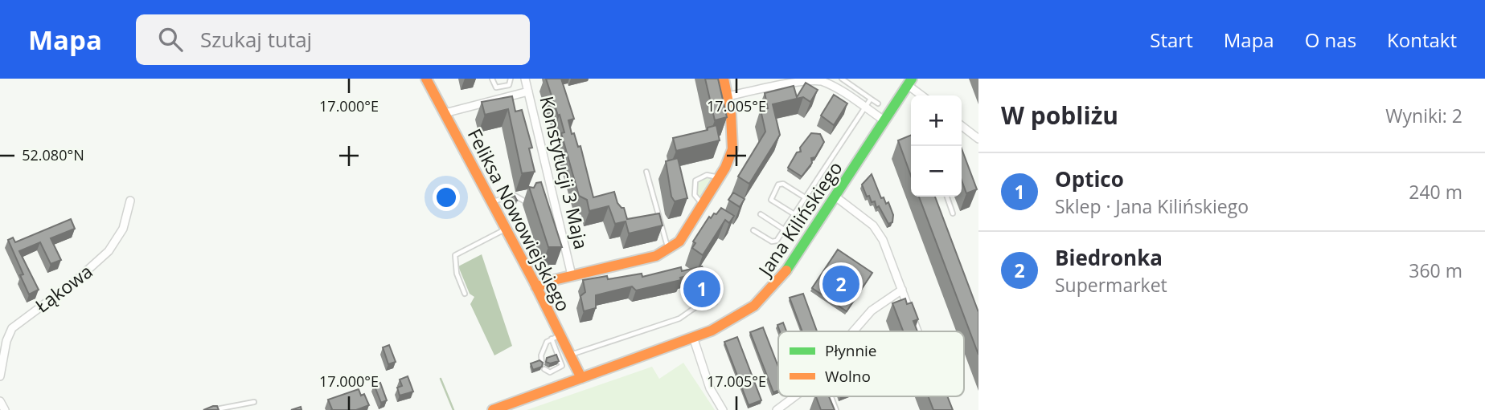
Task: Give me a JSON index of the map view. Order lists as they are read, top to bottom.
{
  "streets": {
    "street": [
      "Konstytucji 3 Maja",
      "Jana Kilińskiego",
      "Feliksa Nowowiejskiego",
      "Łąkowa"
    ]
  },
  "crossings": [
    ["Konstytucji 3 Maja", "Feliksa Nowowiejskiego"],
    ["Jana Kilińskiego", "Feliksa Nowowiejskiego"]
  ],
  "legend": ["Płynnie", "Wolno"],
  "page": {
    "header": "Mapa",
    "search": "Szukaj tutaj",
    "nav": [
      "Start",
      "Mapa",
      "O nas",
      "Kontakt"
    ],
    "heading": ["W pobliżu", "Wyniki: 2"],
    "map_buttons": ["+", "−"],
    "list": [
      {
        "mark": "1",
        "name": "Optico",
        "note": "Sklep · Jana Kilińskiego",
        "value": "240 m"
      },
      {
        "mark": "2",
        "name": "Biedronka",
        "note": "Supermarket",
        "value": "360 m"
      }
    ],
    "pins": ["2", "1"]
  },
  "coordinates": ["17.000°E", "17.005°E", "52.080°N"]
}
